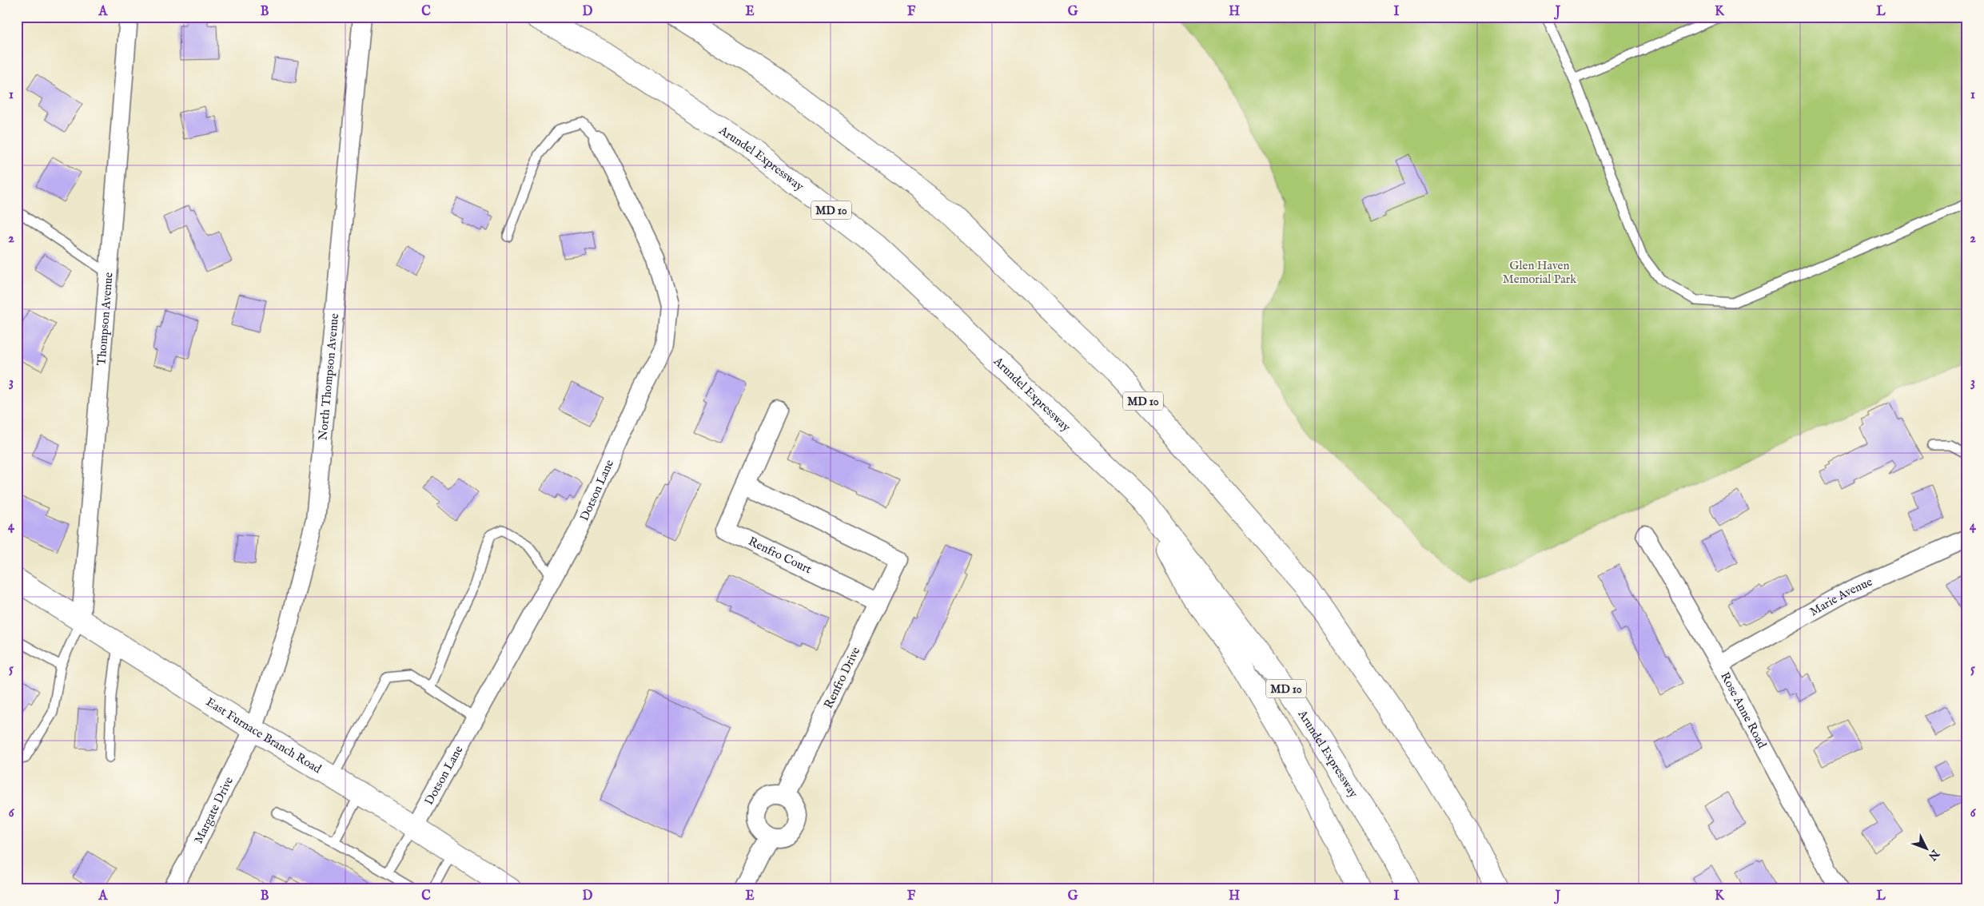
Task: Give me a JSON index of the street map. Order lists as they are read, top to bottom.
{
  "streets": {
    "main road": ["Arundel Expressway", "MD 10", "East Furnace Branch Road"],
    "street": [
      "Thompson Avenue",
      "North Thompson Avenue",
      "Dotson Lane",
      "Renfro Court",
      "Marie Avenue",
      "Renfro Drive",
      "Rose Anne Road",
      "Margate Drive"
    ]
  },
  "crossings": [
    ["Thompson Avenue", "East Furnace Branch Road"],
    ["North Thompson Avenue", "East Furnace Branch Road"],
    ["North Thompson Avenue", "Margate Drive"],
    ["Dotson Lane", "East Furnace Branch Road"],
    ["Renfro Court", "Renfro Drive"],
    ["Marie Avenue", "Rose Anne Road"],
    ["East Furnace Branch Road", "Margate Drive"]
  ],
  "parks": ["Glen Haven Memorial Park"],
  "north": "bottom right",
  "grid": {
    "columns": [
      "A",
      "B",
      "C",
      "D",
      "E",
      "F",
      "G",
      "H",
      "I",
      "J",
      "K",
      "L"
    ],
    "rows": [
      "1",
      "2",
      "3",
      "4",
      "5",
      "6"
    ]
  }
}
